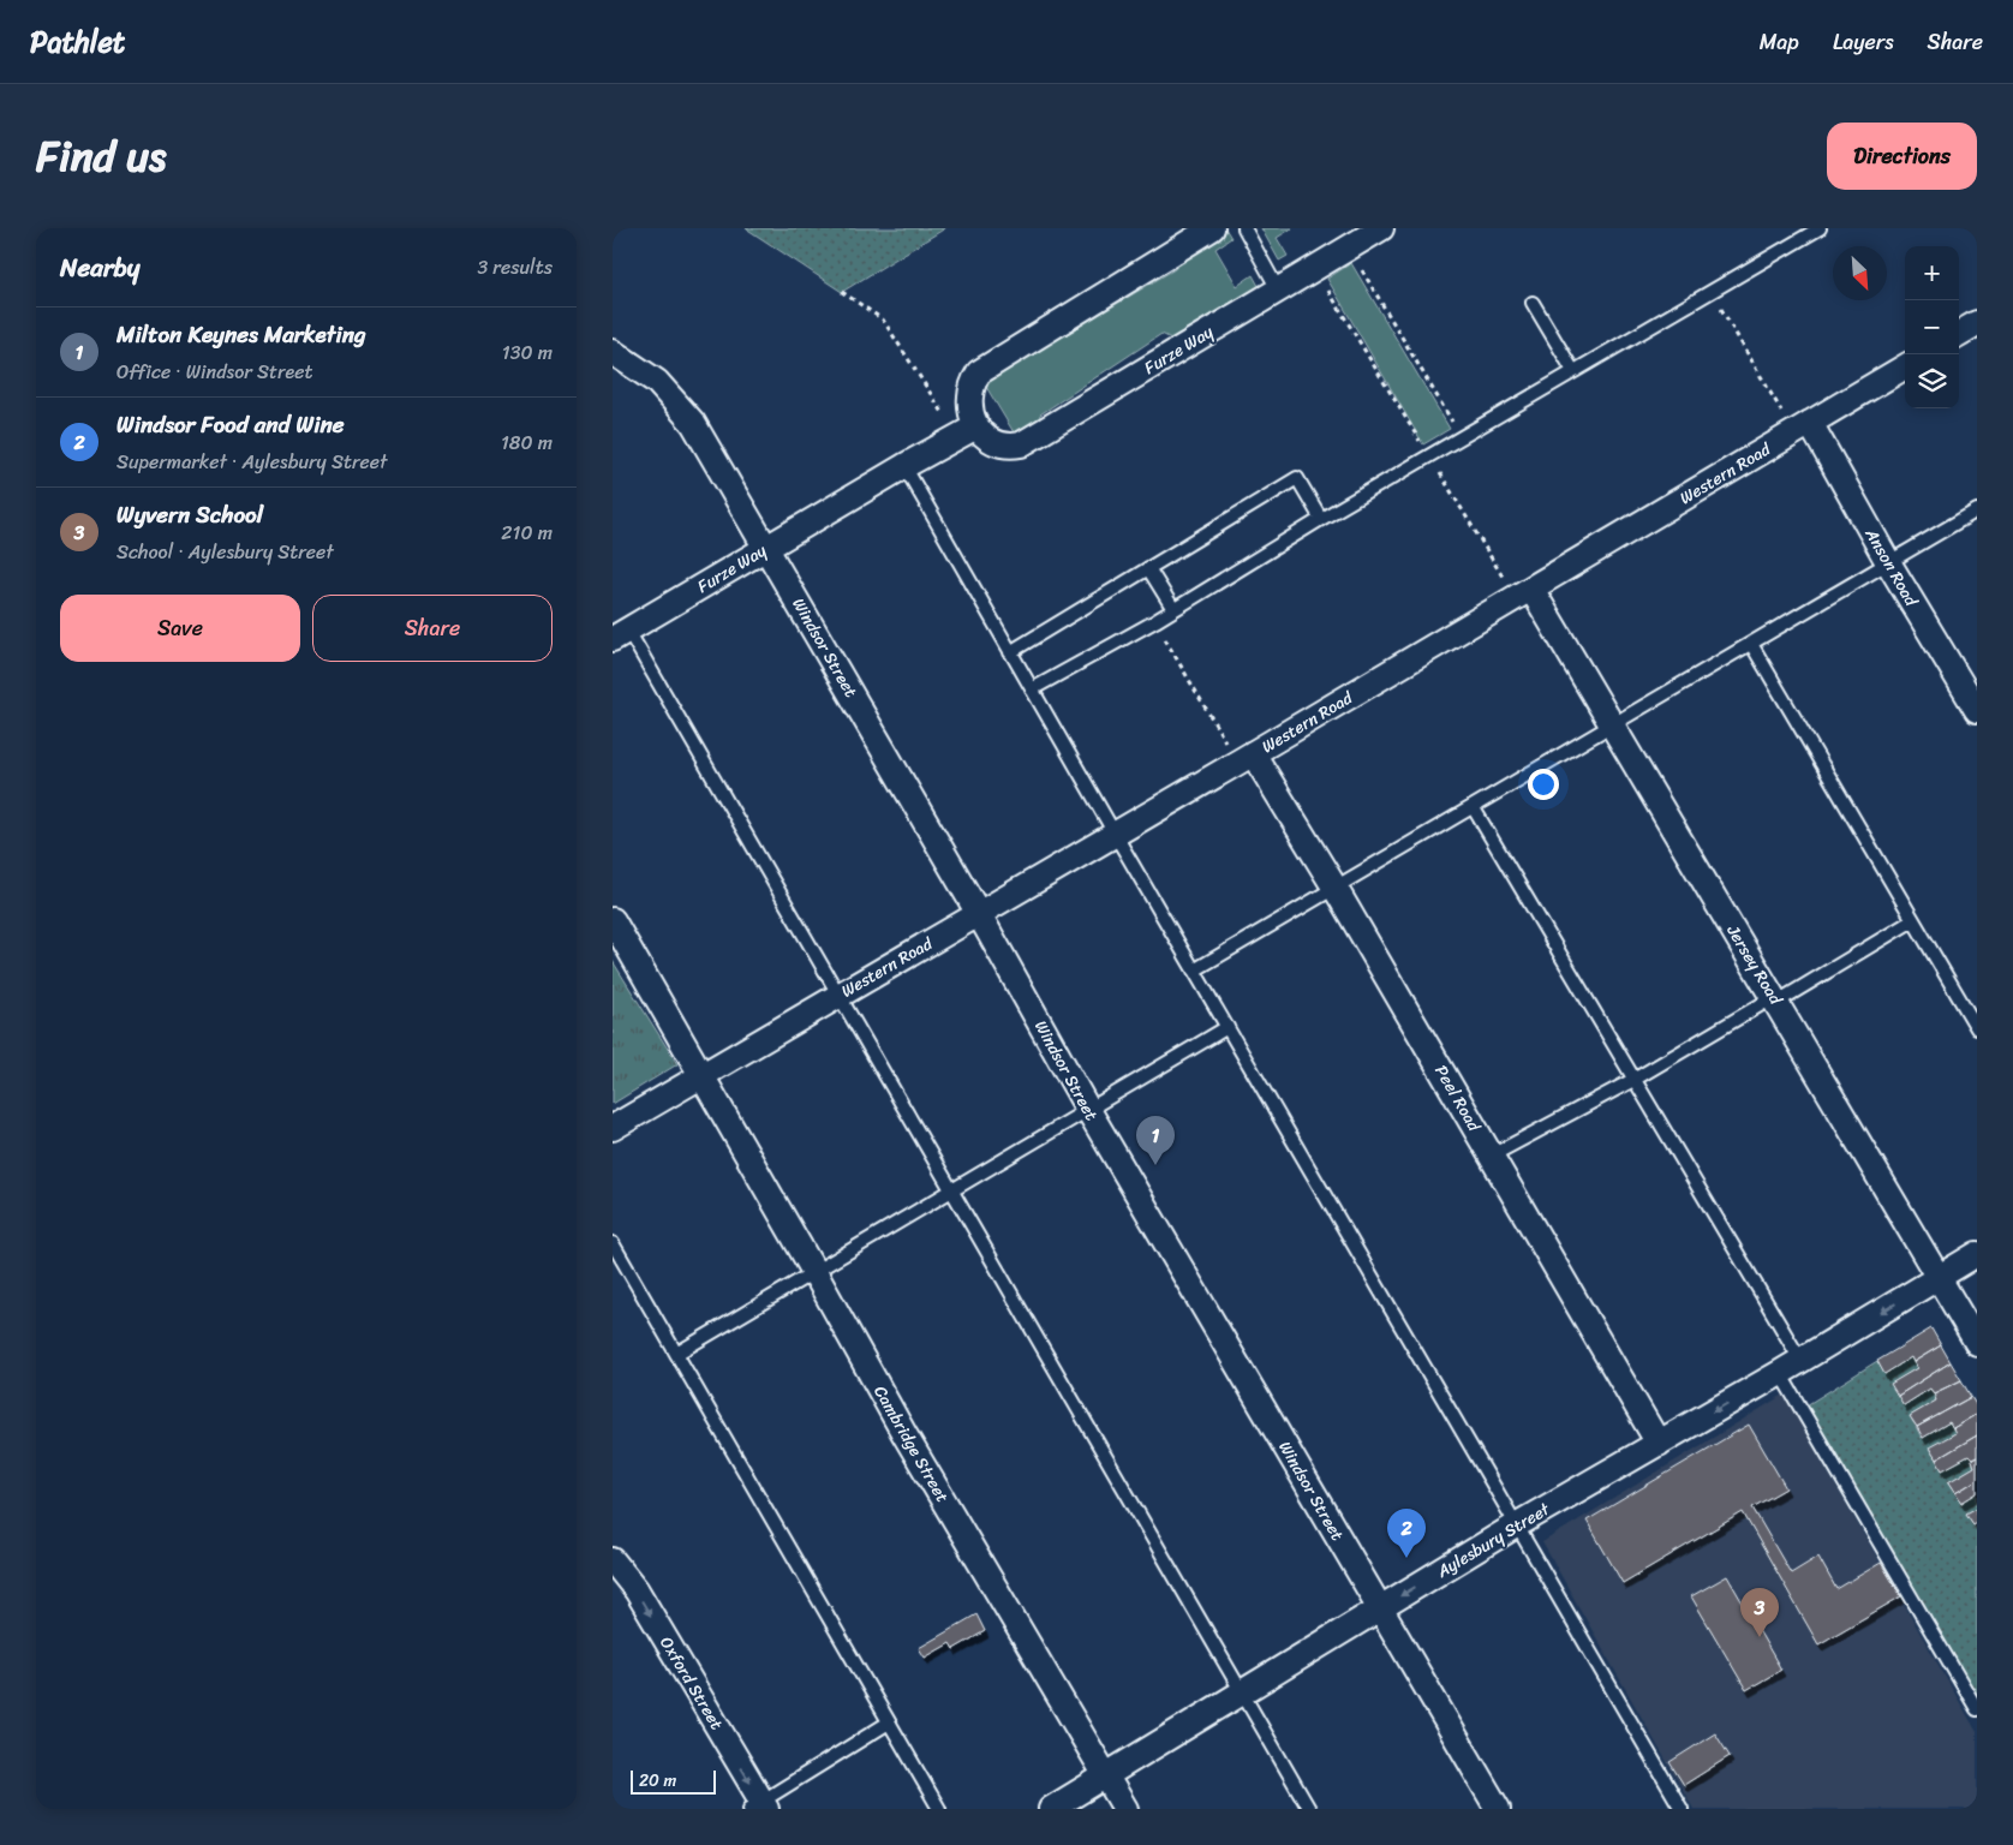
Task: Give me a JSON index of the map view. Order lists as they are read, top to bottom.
{
  "streets": {
    "street": [
      "Furze Way",
      "Western Road",
      "Anson Road",
      "Windsor Street",
      "Jersey Road",
      "Peel Road",
      "Cambridge Street",
      "Aylesbury Street",
      "Oxford Street"
    ]
  },
  "crossings": [
    ["Furze Way", "Windsor Street"],
    ["Western Road", "Anson Road"],
    ["Western Road", "Windsor Street"],
    ["Western Road", "Jersey Road"],
    ["Western Road", "Peel Road"],
    ["Western Road", "Cambridge Street"],
    ["Windsor Street", "Aylesbury Street"],
    ["Jersey Road", "Aylesbury Street"],
    ["Peel Road", "Aylesbury Street"],
    ["Cambridge Street", "Aylesbury Street"]
  ],
  "one_way": ["Aylesbury Street", "Oxford Street"],
  "scale_bar": "20 m",
  "north": "bottom right",
  "page": {
    "header": "Pathlet",
    "nav": ["Map", "Layers", "Share"],
    "title": "Find us",
    "buttons": [
      "Directions",
      ["Save", "Share"]
    ],
    "heading": ["Nearby", "3 results"],
    "map_buttons": ["+", "−"],
    "list": [
      {
        "mark": "1",
        "name": "Milton Keynes Marketing",
        "note": "Office · Windsor Street",
        "value": "130 m"
      },
      {
        "mark": "2",
        "name": "Windsor Food and Wine",
        "note": "Supermarket · Aylesbury Street",
        "value": "180 m"
      },
      {
        "mark": "3",
        "name": "Wyvern School",
        "note": "School · Aylesbury Street",
        "value": "210 m"
      }
    ],
    "pins": ["1", "2", "3"],
    "scale": "20 m"
  }
}
